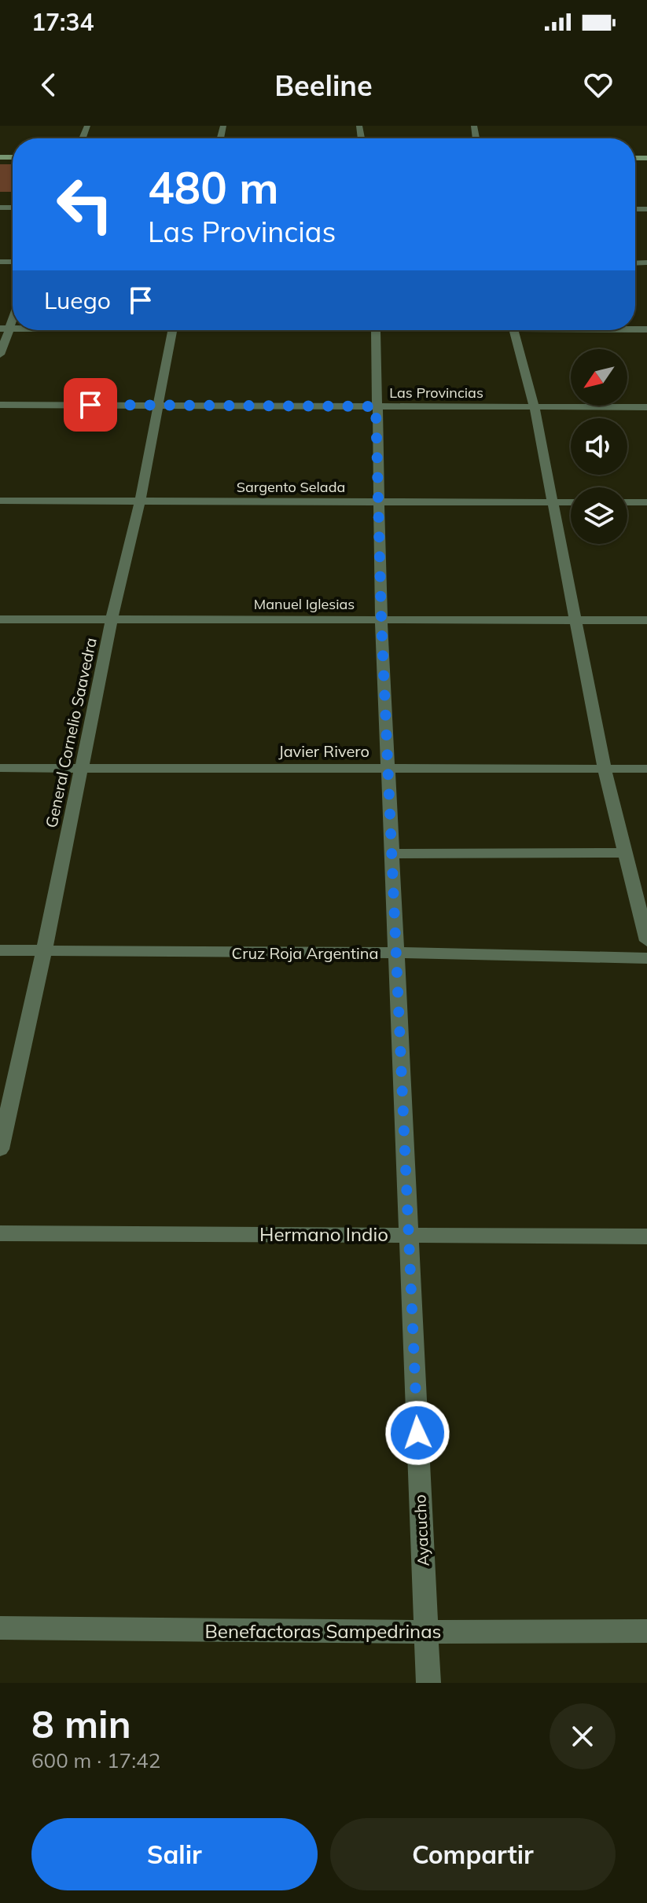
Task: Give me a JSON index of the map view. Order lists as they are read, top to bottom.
{
  "streets": {
    "street": [
      "Las Provincias",
      "Sargento Selada",
      "Manuel Iglesias",
      "General Cornelio Saavedra",
      "Javier Rivero",
      "Cruz Roja Argentina",
      "Hermano Indio",
      "Ayacucho",
      "Benefactoras Sampedrinas"
    ]
  },
  "crossings": [
    ["Las Provincias", "General Cornelio Saavedra"],
    ["Las Provincias", "Ayacucho"],
    ["Sargento Selada", "General Cornelio Saavedra"],
    ["Sargento Selada", "Ayacucho"],
    ["Manuel Iglesias", "General Cornelio Saavedra"],
    ["Manuel Iglesias", "Ayacucho"],
    ["General Cornelio Saavedra", "Javier Rivero"],
    ["General Cornelio Saavedra", "Cruz Roja Argentina"],
    ["Javier Rivero", "Ayacucho"],
    ["Cruz Roja Argentina", "Ayacucho"],
    ["Hermano Indio", "Ayacucho"],
    ["Ayacucho", "Benefactoras Sampedrinas"]
  ],
  "north": "bottom left",
  "page": {
    "status": "17:34",
    "header": "Beeline",
    "turn": ["480 m", "Las Provincias"],
    "then": "Luego",
    "heading": ["8 min", "600 m · 17:42"],
    "buttons": ["Salir", "Compartir"]
  }
}
